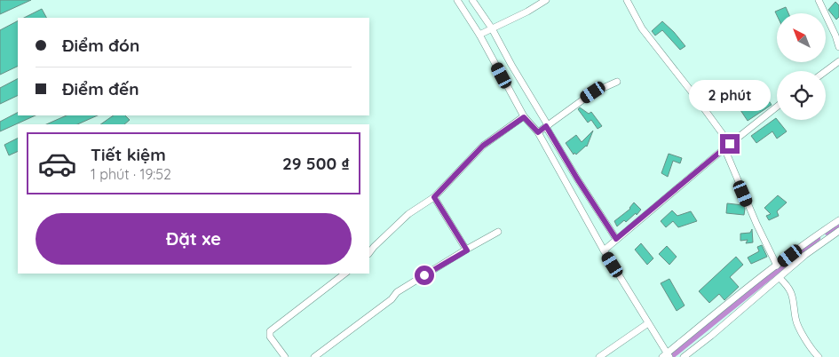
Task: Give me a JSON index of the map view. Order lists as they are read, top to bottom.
{
  "north": "top left",
  "page": {
    "banner": ["Điểm đón", "Điểm đến"],
    "bubble": "2 phút",
    "list": [
      {
        "name": "Tiết kiệm",
        "note": "1 phút · 19:52",
        "value": "29 500 ₫"
      }
    ],
    "buttons": "Đặt xe"
  }
}
